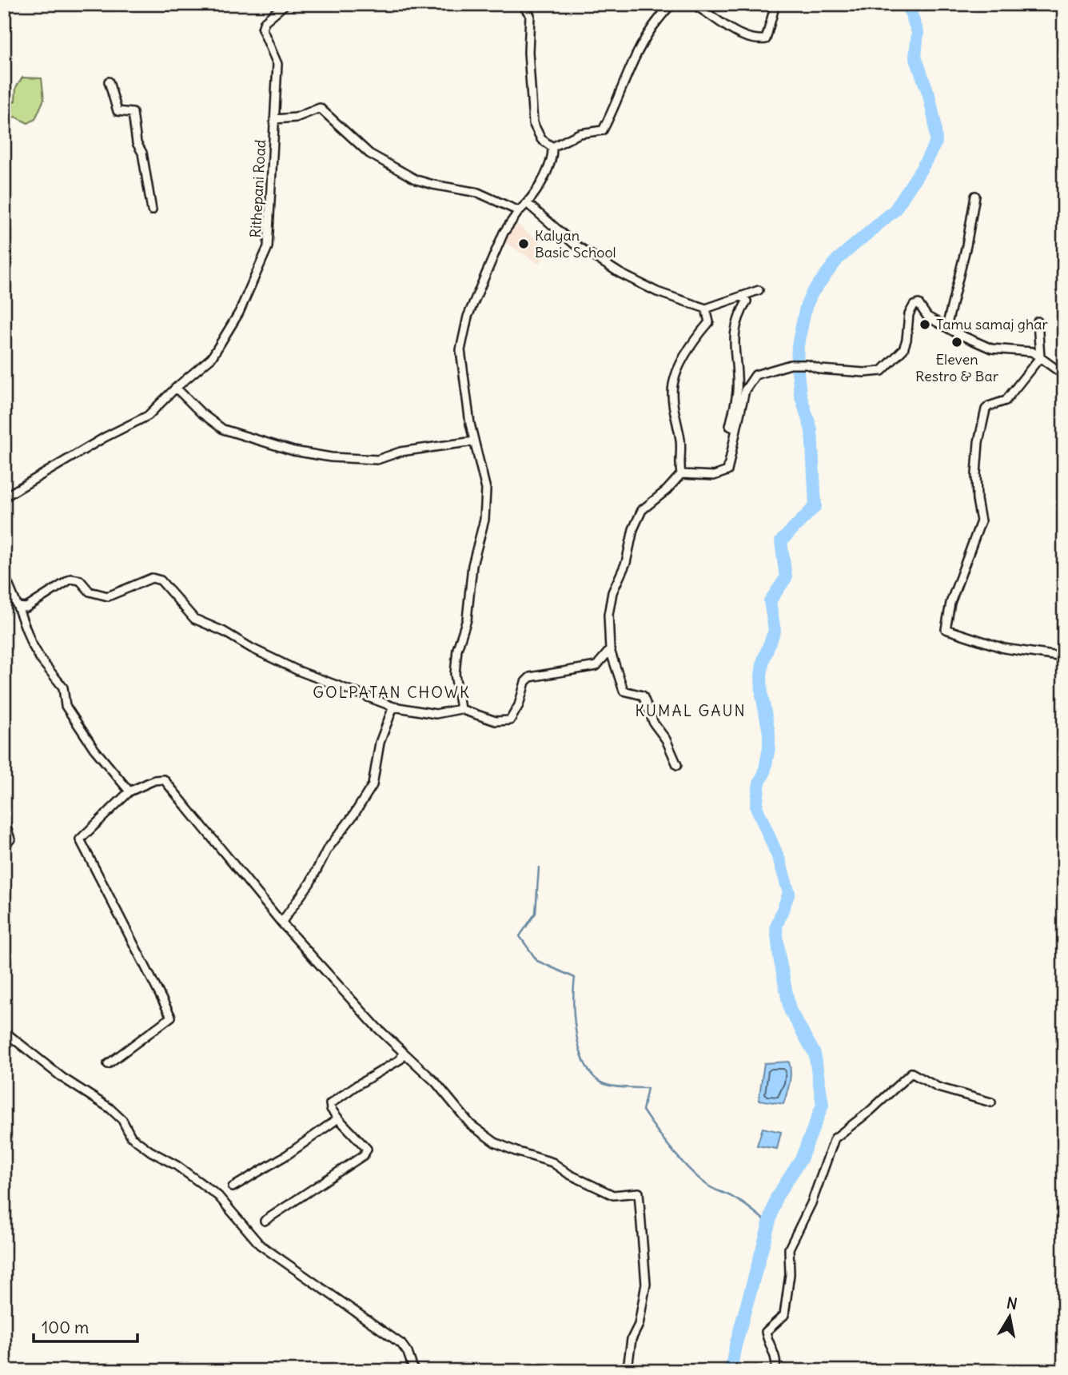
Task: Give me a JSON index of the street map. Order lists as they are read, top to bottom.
{
  "streets": {
    "street": ["Rithepani Road"]
  },
  "districts": ["GOLPATAN CHOWK", "KUMAL GAUN"],
  "places": ["Kalyan Basic School", "Tamu samaj ghar", "Eleven Restro & Bar"],
  "scale_bar": "100 m",
  "north": "top"
}
